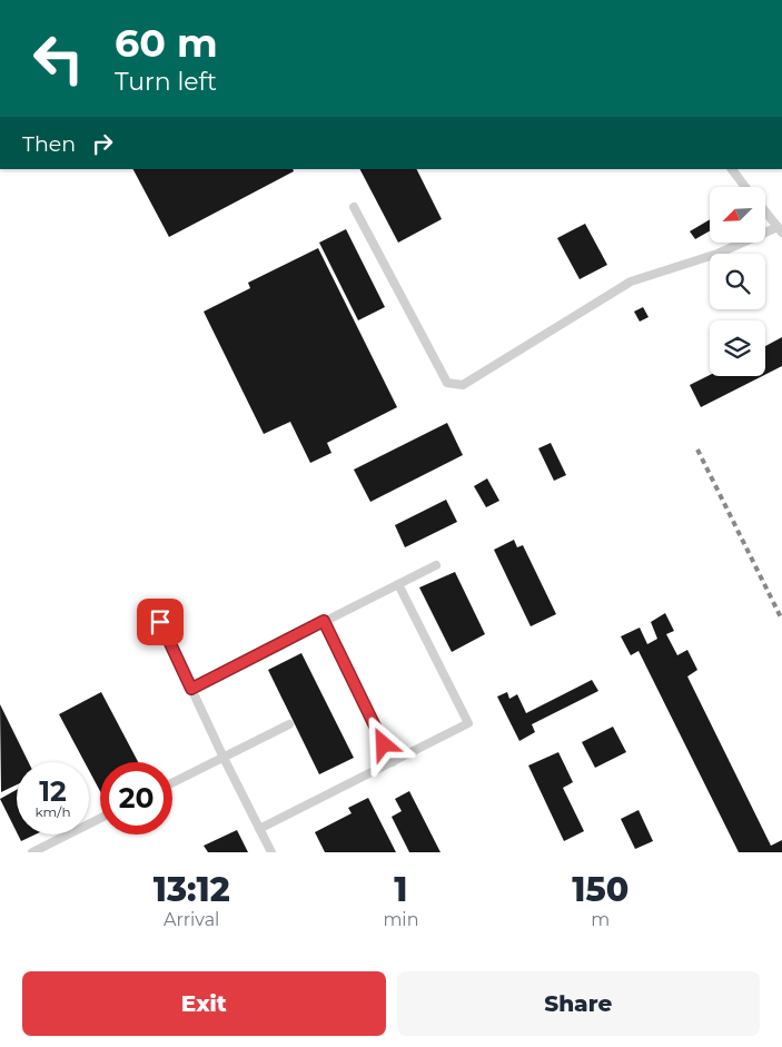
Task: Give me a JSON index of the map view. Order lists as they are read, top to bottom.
{
  "north": "bottom left",
  "page": {
    "turn": ["60 m", "Turn left"],
    "then": "Then",
    "speed": "12 km/h",
    "limit": "20",
    "eta": [
      "13:12",
      "Arrival",
      "1",
      "min",
      "150",
      "m"
    ],
    "buttons": ["Exit", "Share"]
  }
}
